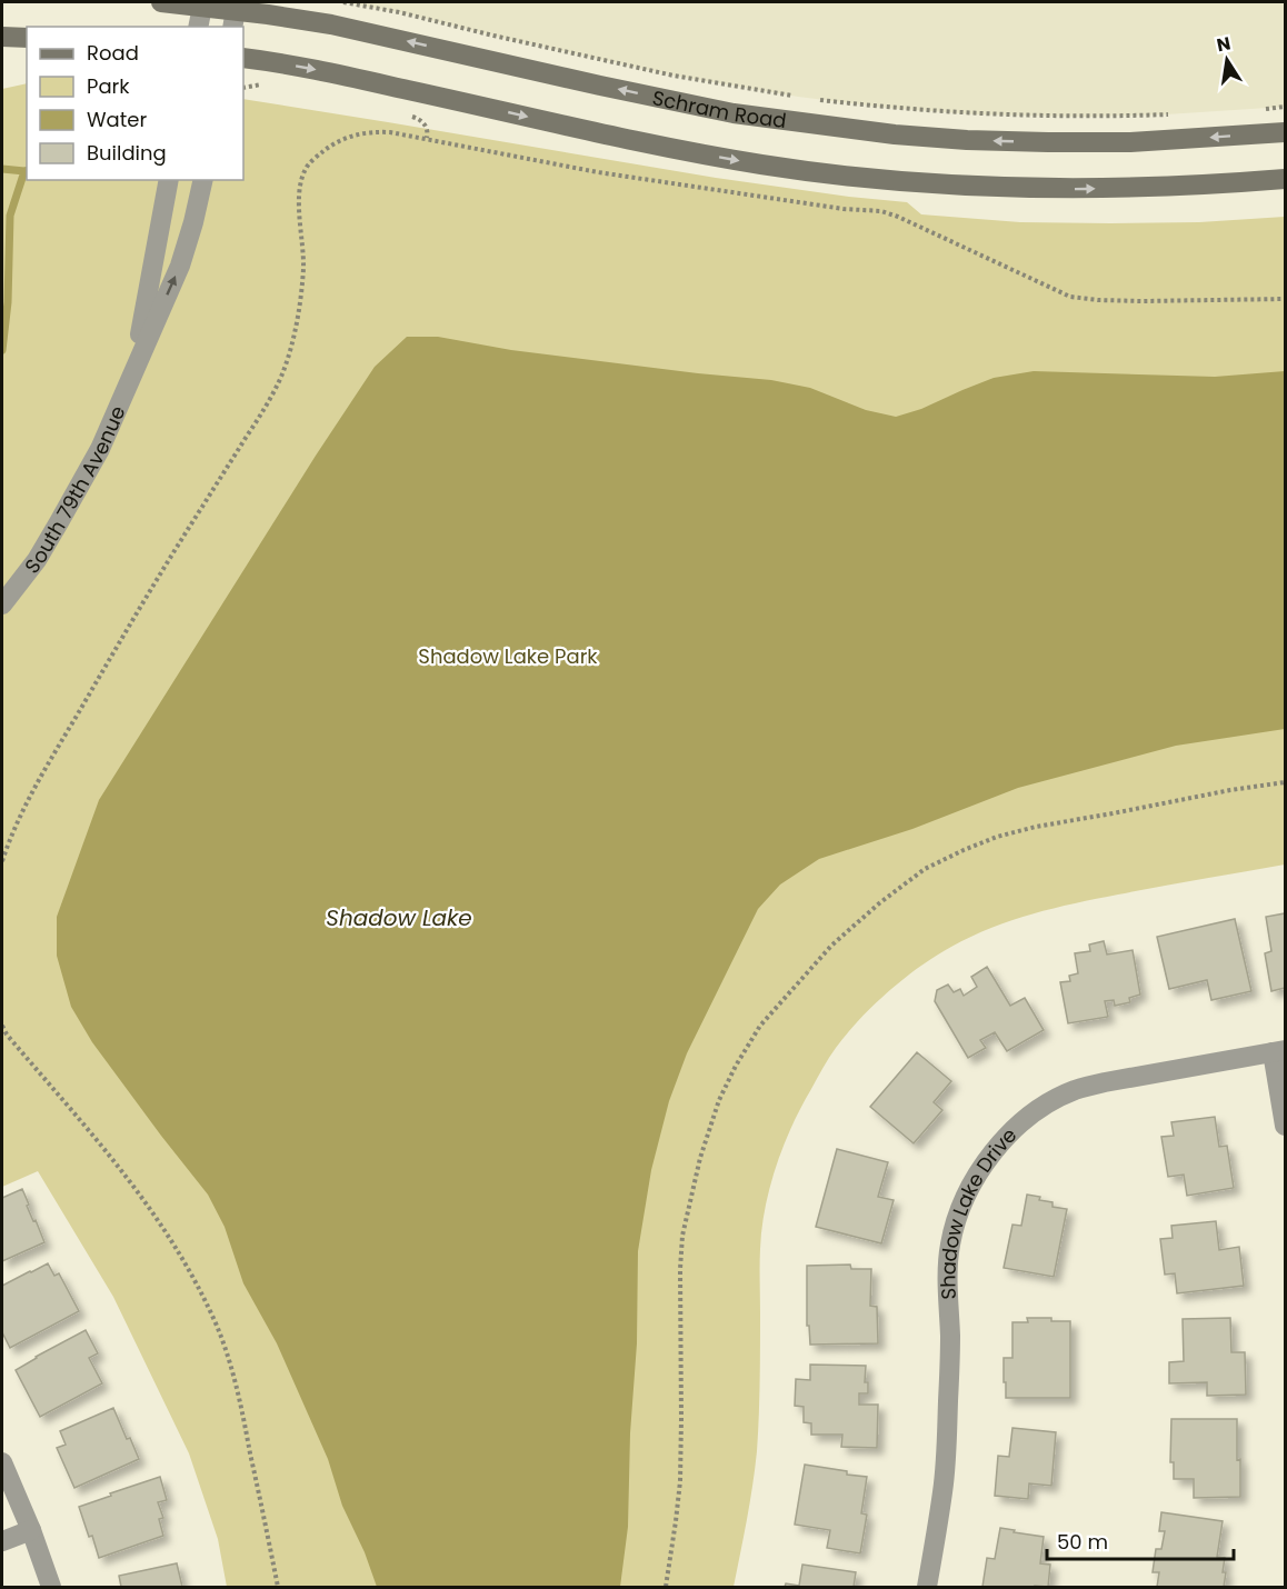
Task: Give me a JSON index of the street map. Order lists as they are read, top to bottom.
{
  "streets": {
    "main road": ["Schram Road"],
    "street": ["South 79th Avenue", "Shadow Lake Drive"]
  },
  "water": ["Shadow Lake"],
  "parks": ["Shadow Lake Park"],
  "legend": [
    "Road",
    "Park",
    "Water",
    "Building"
  ],
  "scale_bar": "50 m",
  "north": "top"
}
